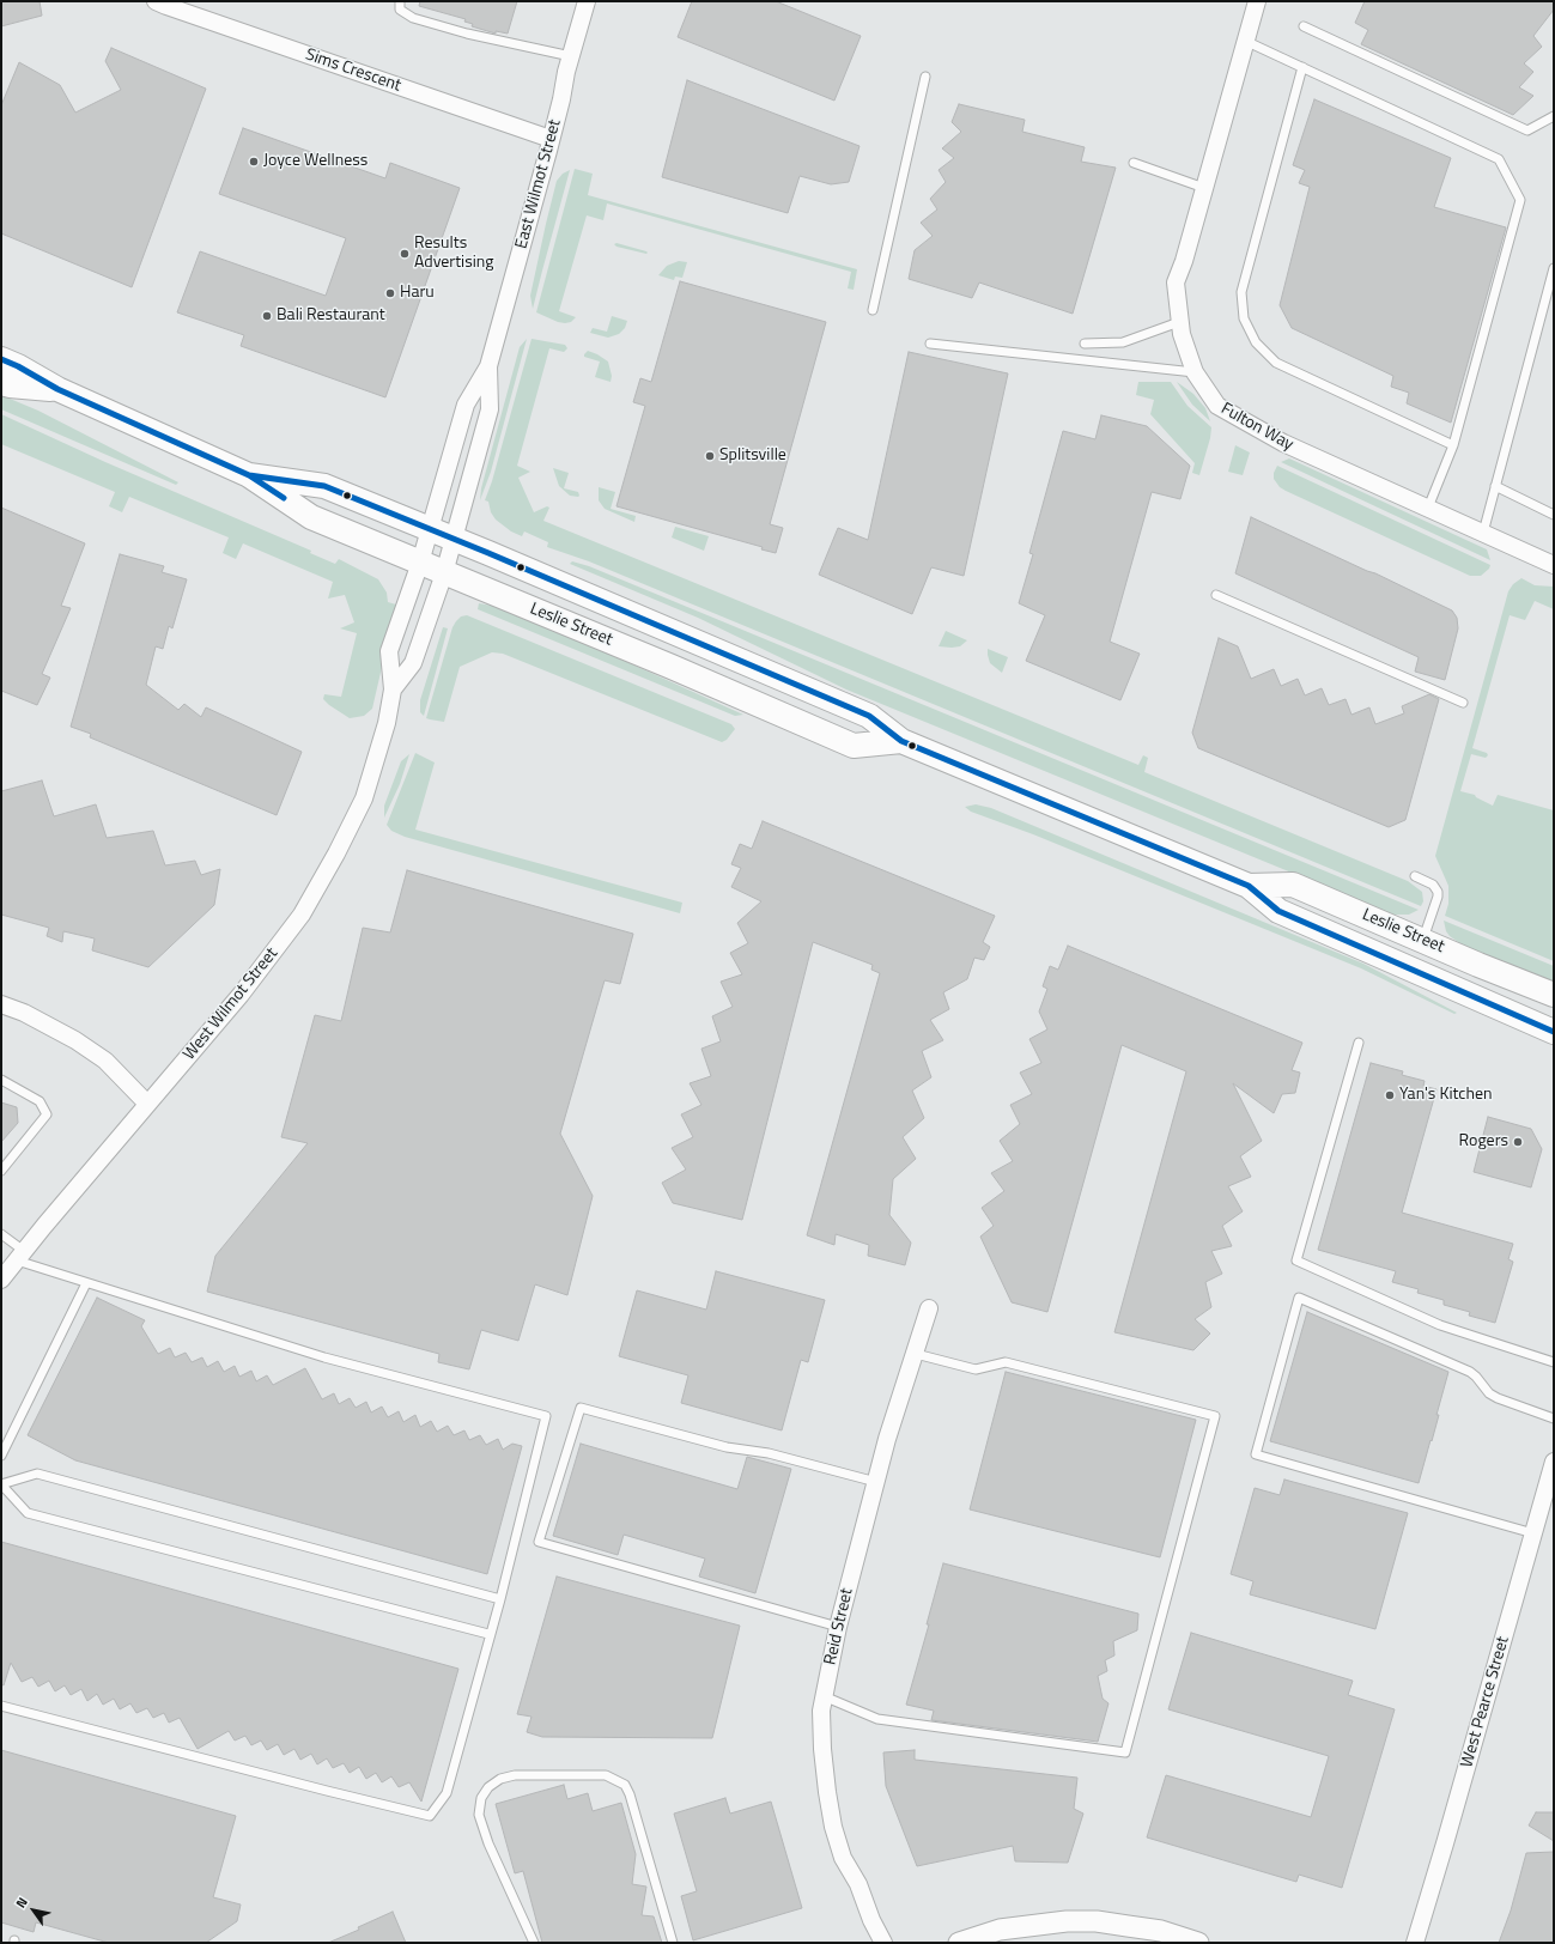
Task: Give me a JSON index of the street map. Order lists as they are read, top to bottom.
{
  "streets": {
    "main road": ["Leslie Street"],
    "street": [
      "Sims Crescent",
      "East Wilmot Street",
      "Fulton Way",
      "West Wilmot Street",
      "Reid Street",
      "West Pearce Street"
    ]
  },
  "crossings": [
    ["Sims Crescent", "East Wilmot Street"],
    ["East Wilmot Street", "Leslie Street"],
    ["East Wilmot Street", "West Wilmot Street"],
    ["Leslie Street", "West Wilmot Street"]
  ],
  "places": [
    "Joyce Wellness",
    "Results Advertising",
    "Haru",
    "Bali Restaurant",
    "Splitsville",
    "Yan's Kitchen",
    "Rogers"
  ],
  "north": "top left"
}
